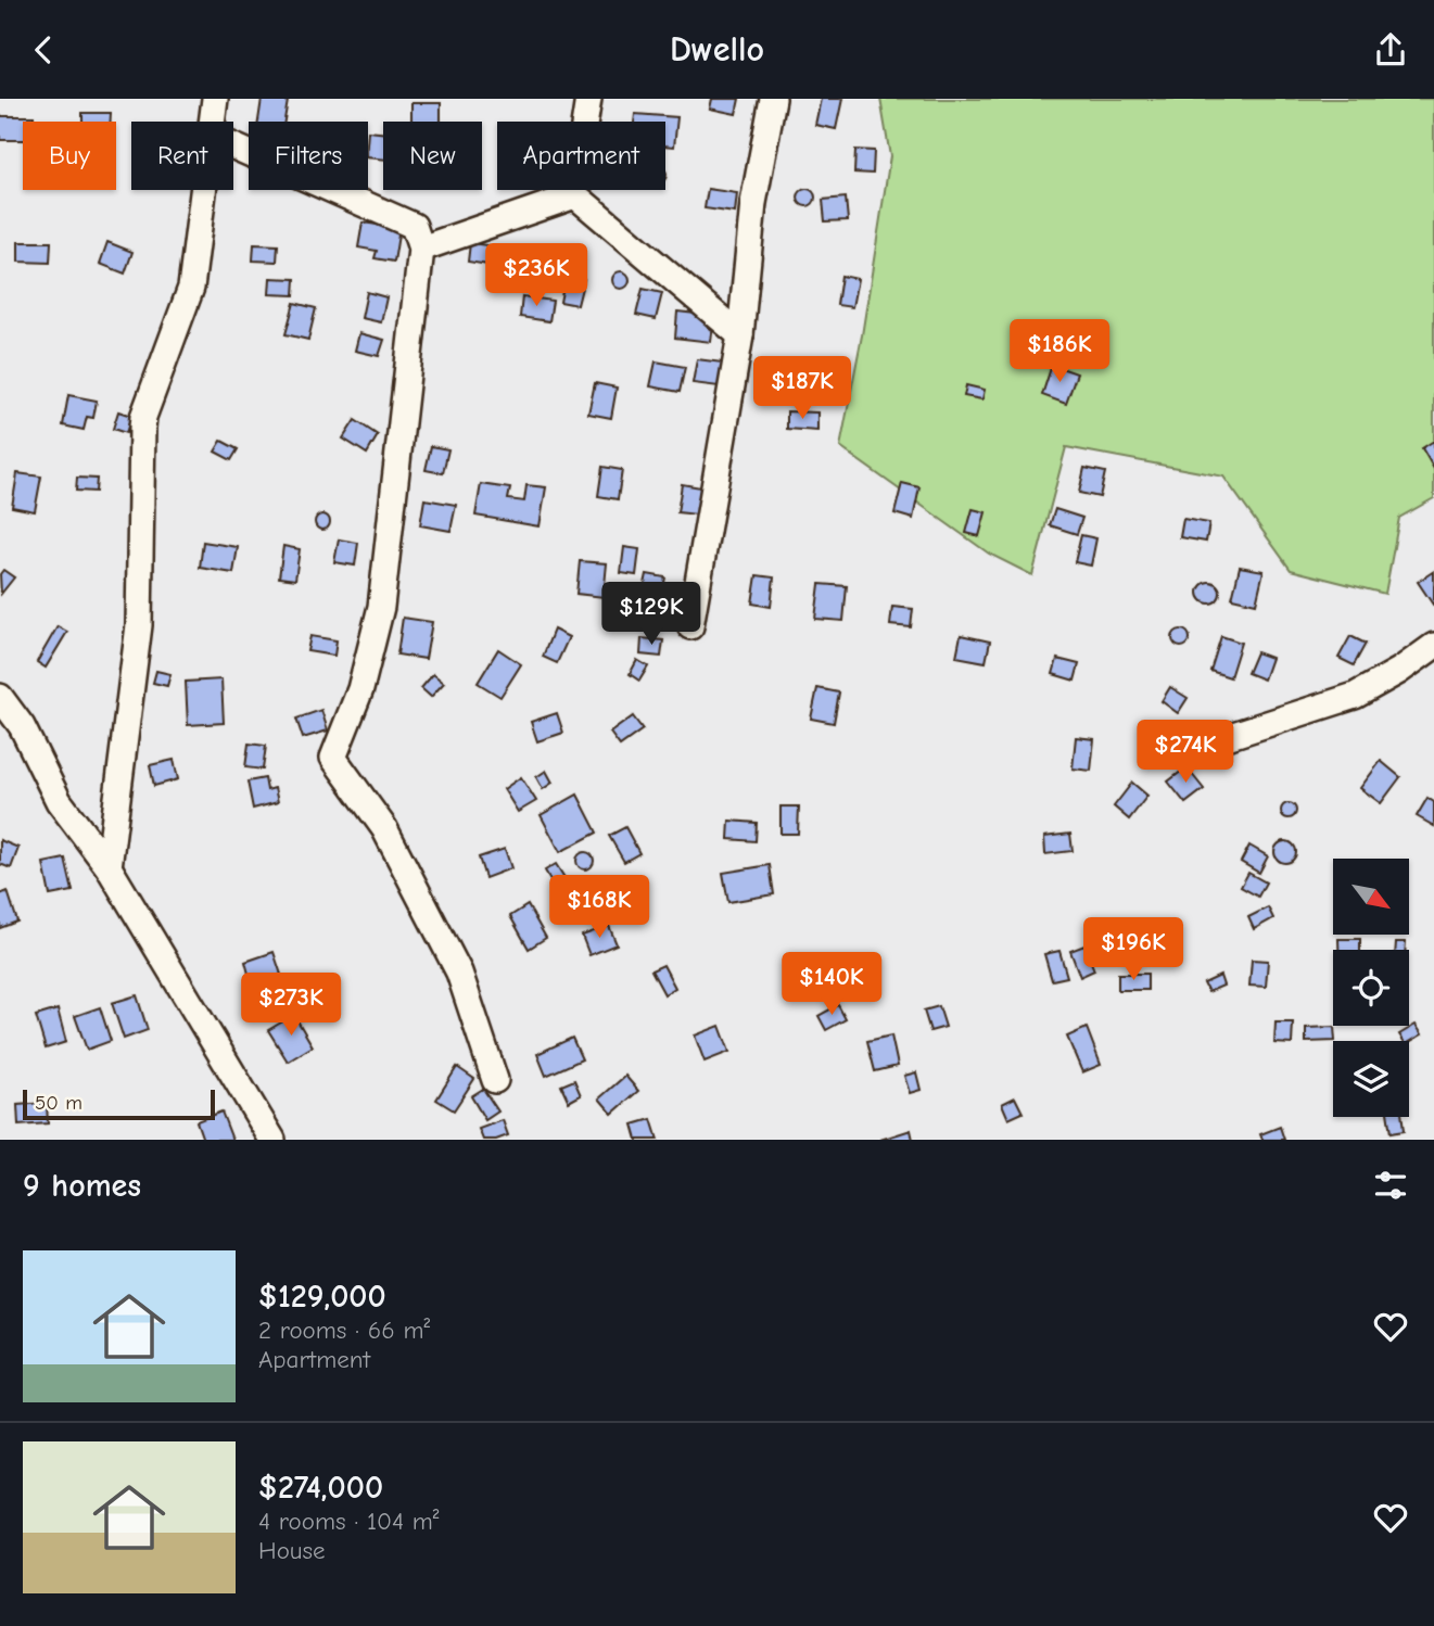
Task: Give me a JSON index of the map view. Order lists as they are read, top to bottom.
{
  "scale_bar": "50 m",
  "north": "bottom right",
  "page": {
    "header": "Dwello",
    "chip": [
      "Buy",
      "Rent",
      "Filters",
      "New",
      "Apartment"
    ],
    "price": [
      "$236K",
      "$186K",
      "$187K",
      "$129K",
      "$274K",
      "$168K",
      "$196K",
      "$140K",
      "$273K"
    ],
    "scale": "50 m",
    "heading": "9 homes",
    "list": [
      {
        "name": "$129,000",
        "note": "2 rooms · 66 m² · Apartment"
      },
      {
        "name": "$274,000",
        "note": "4 rooms · 104 m² · House"
      }
    ]
  }
}
